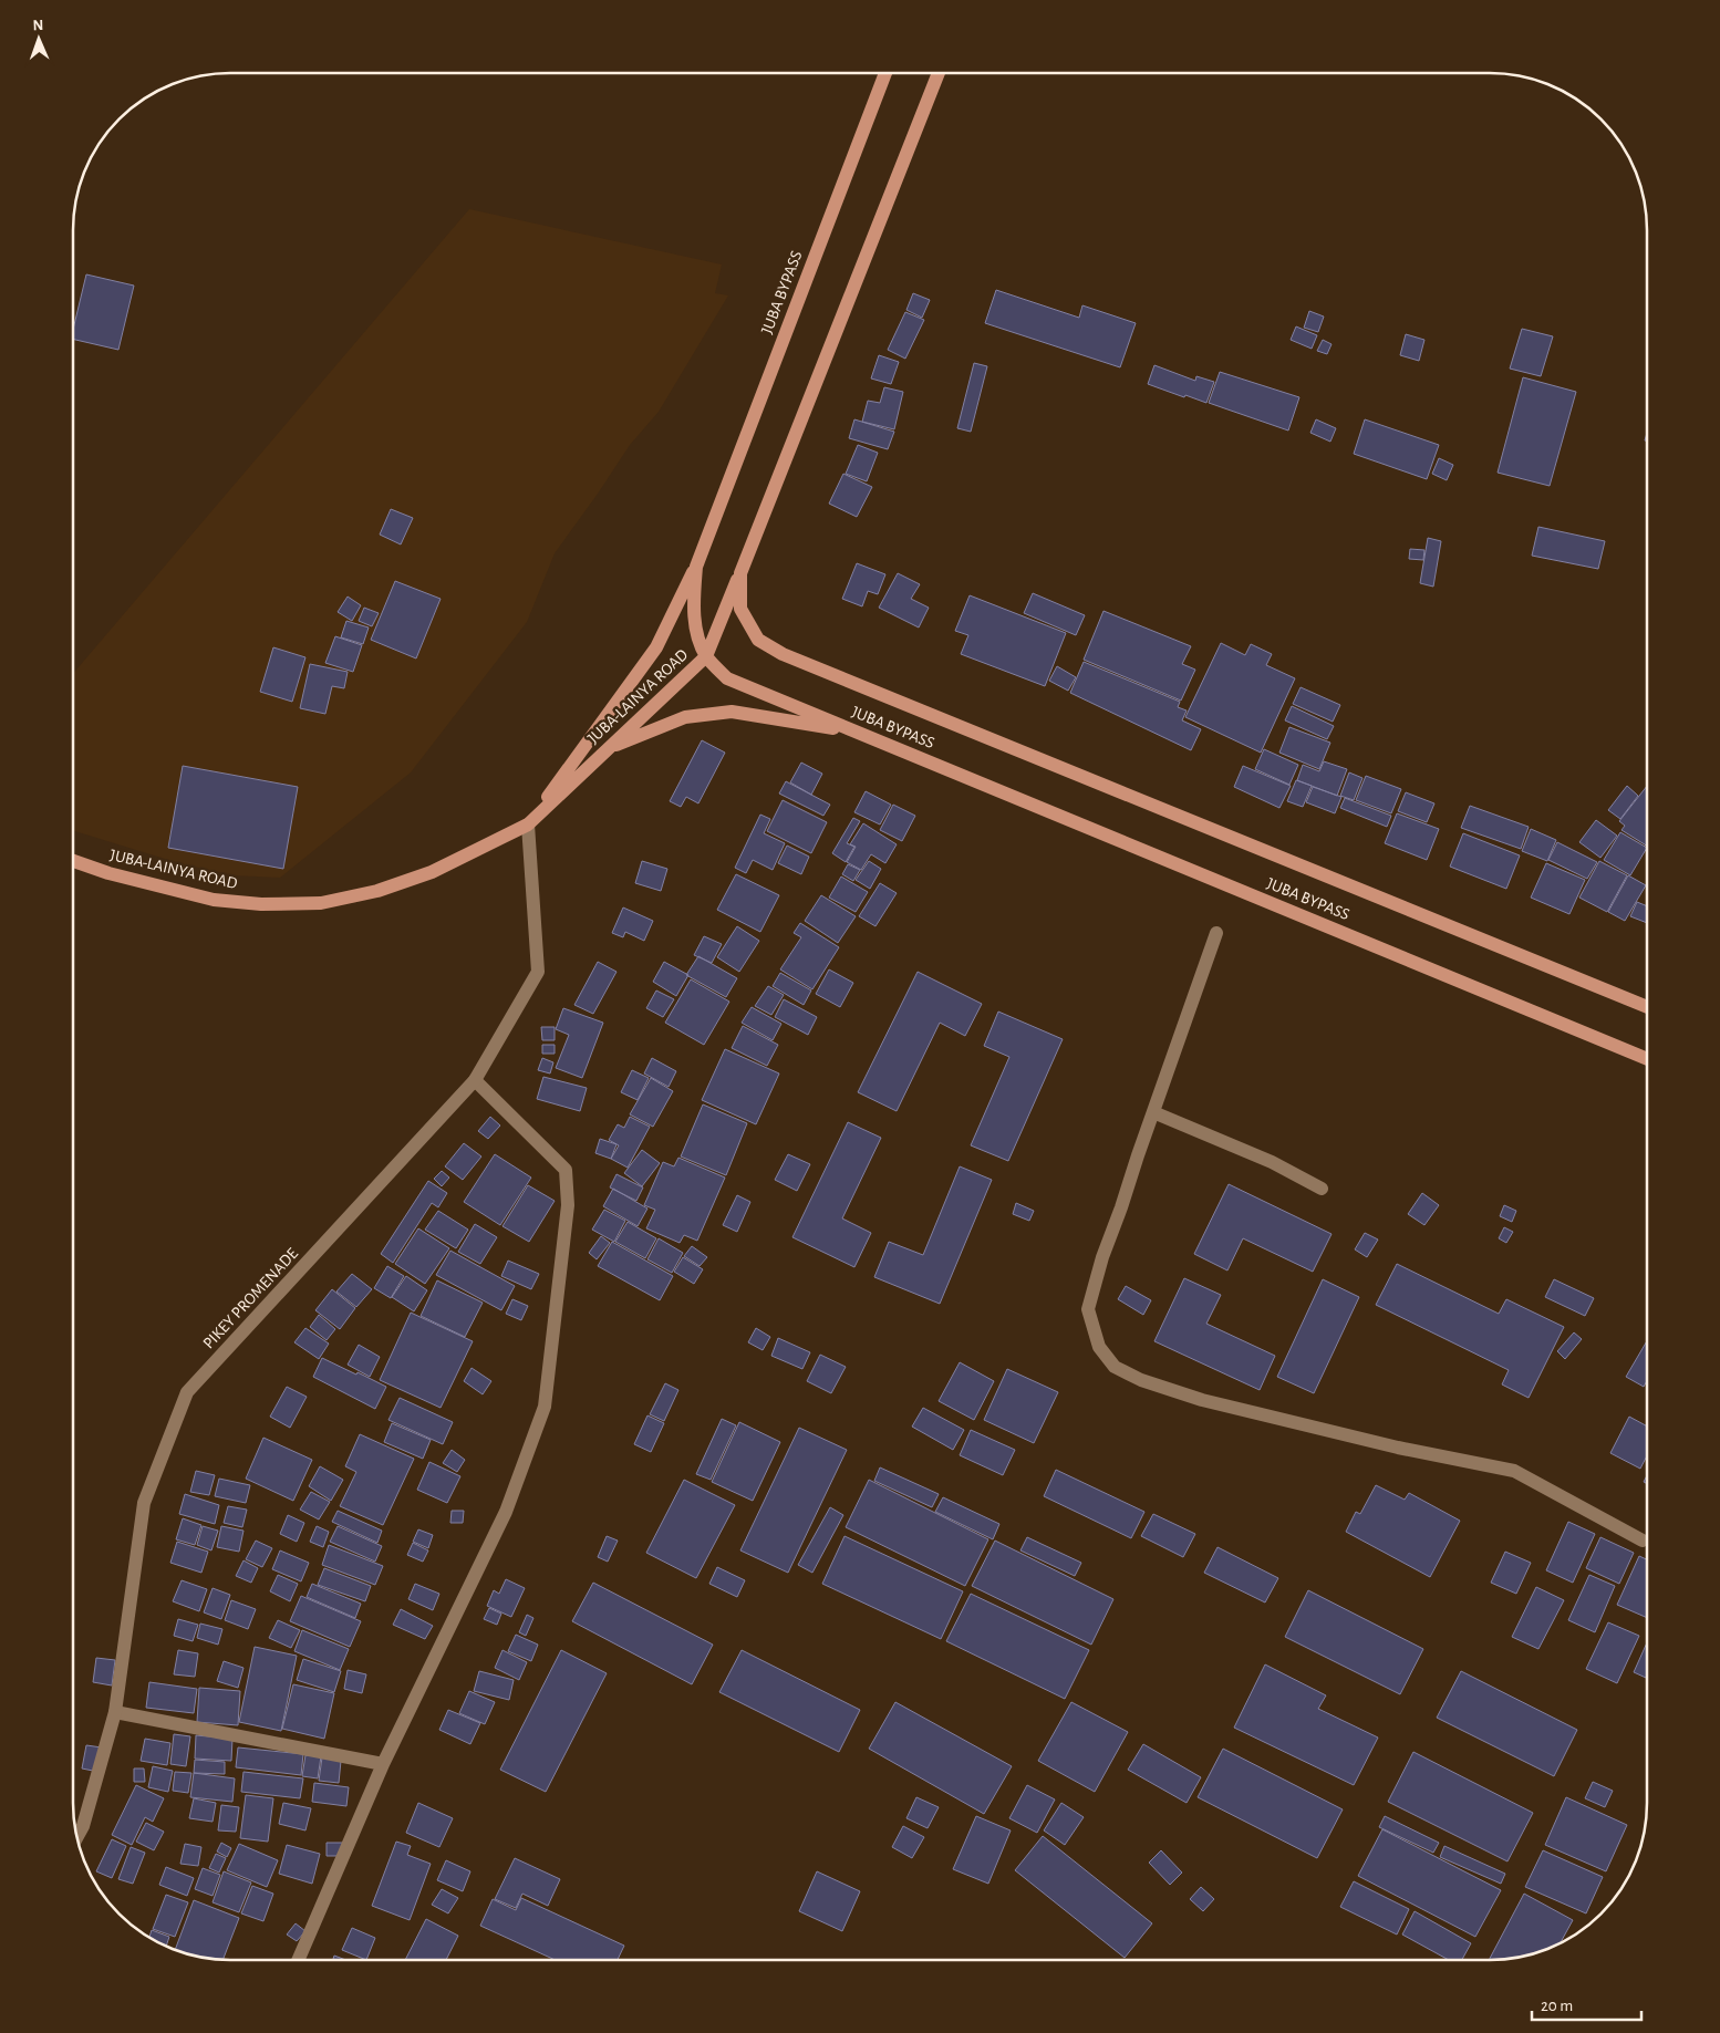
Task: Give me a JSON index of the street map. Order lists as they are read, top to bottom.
{
  "streets": {
    "main road": ["JUBA BYPASS", "JUBA-LAINYA ROAD"],
    "street": ["PIKEY PROMENADE"]
  },
  "crossings": [
    ["JUBA BYPASS", "JUBA-LAINYA ROAD"],
    ["JUBA-LAINYA ROAD", "PIKEY PROMENADE"]
  ],
  "scale_bar": "20 m",
  "north": "top"
}
